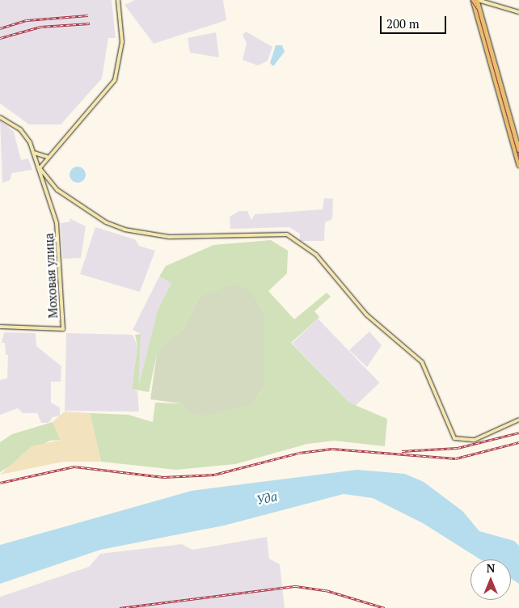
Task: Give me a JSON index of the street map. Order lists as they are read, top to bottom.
{
  "streets": {
    "street": ["Моховая улица"]
  },
  "water": ["Уда"],
  "scale_bar": "200 m",
  "north": "top"
}
